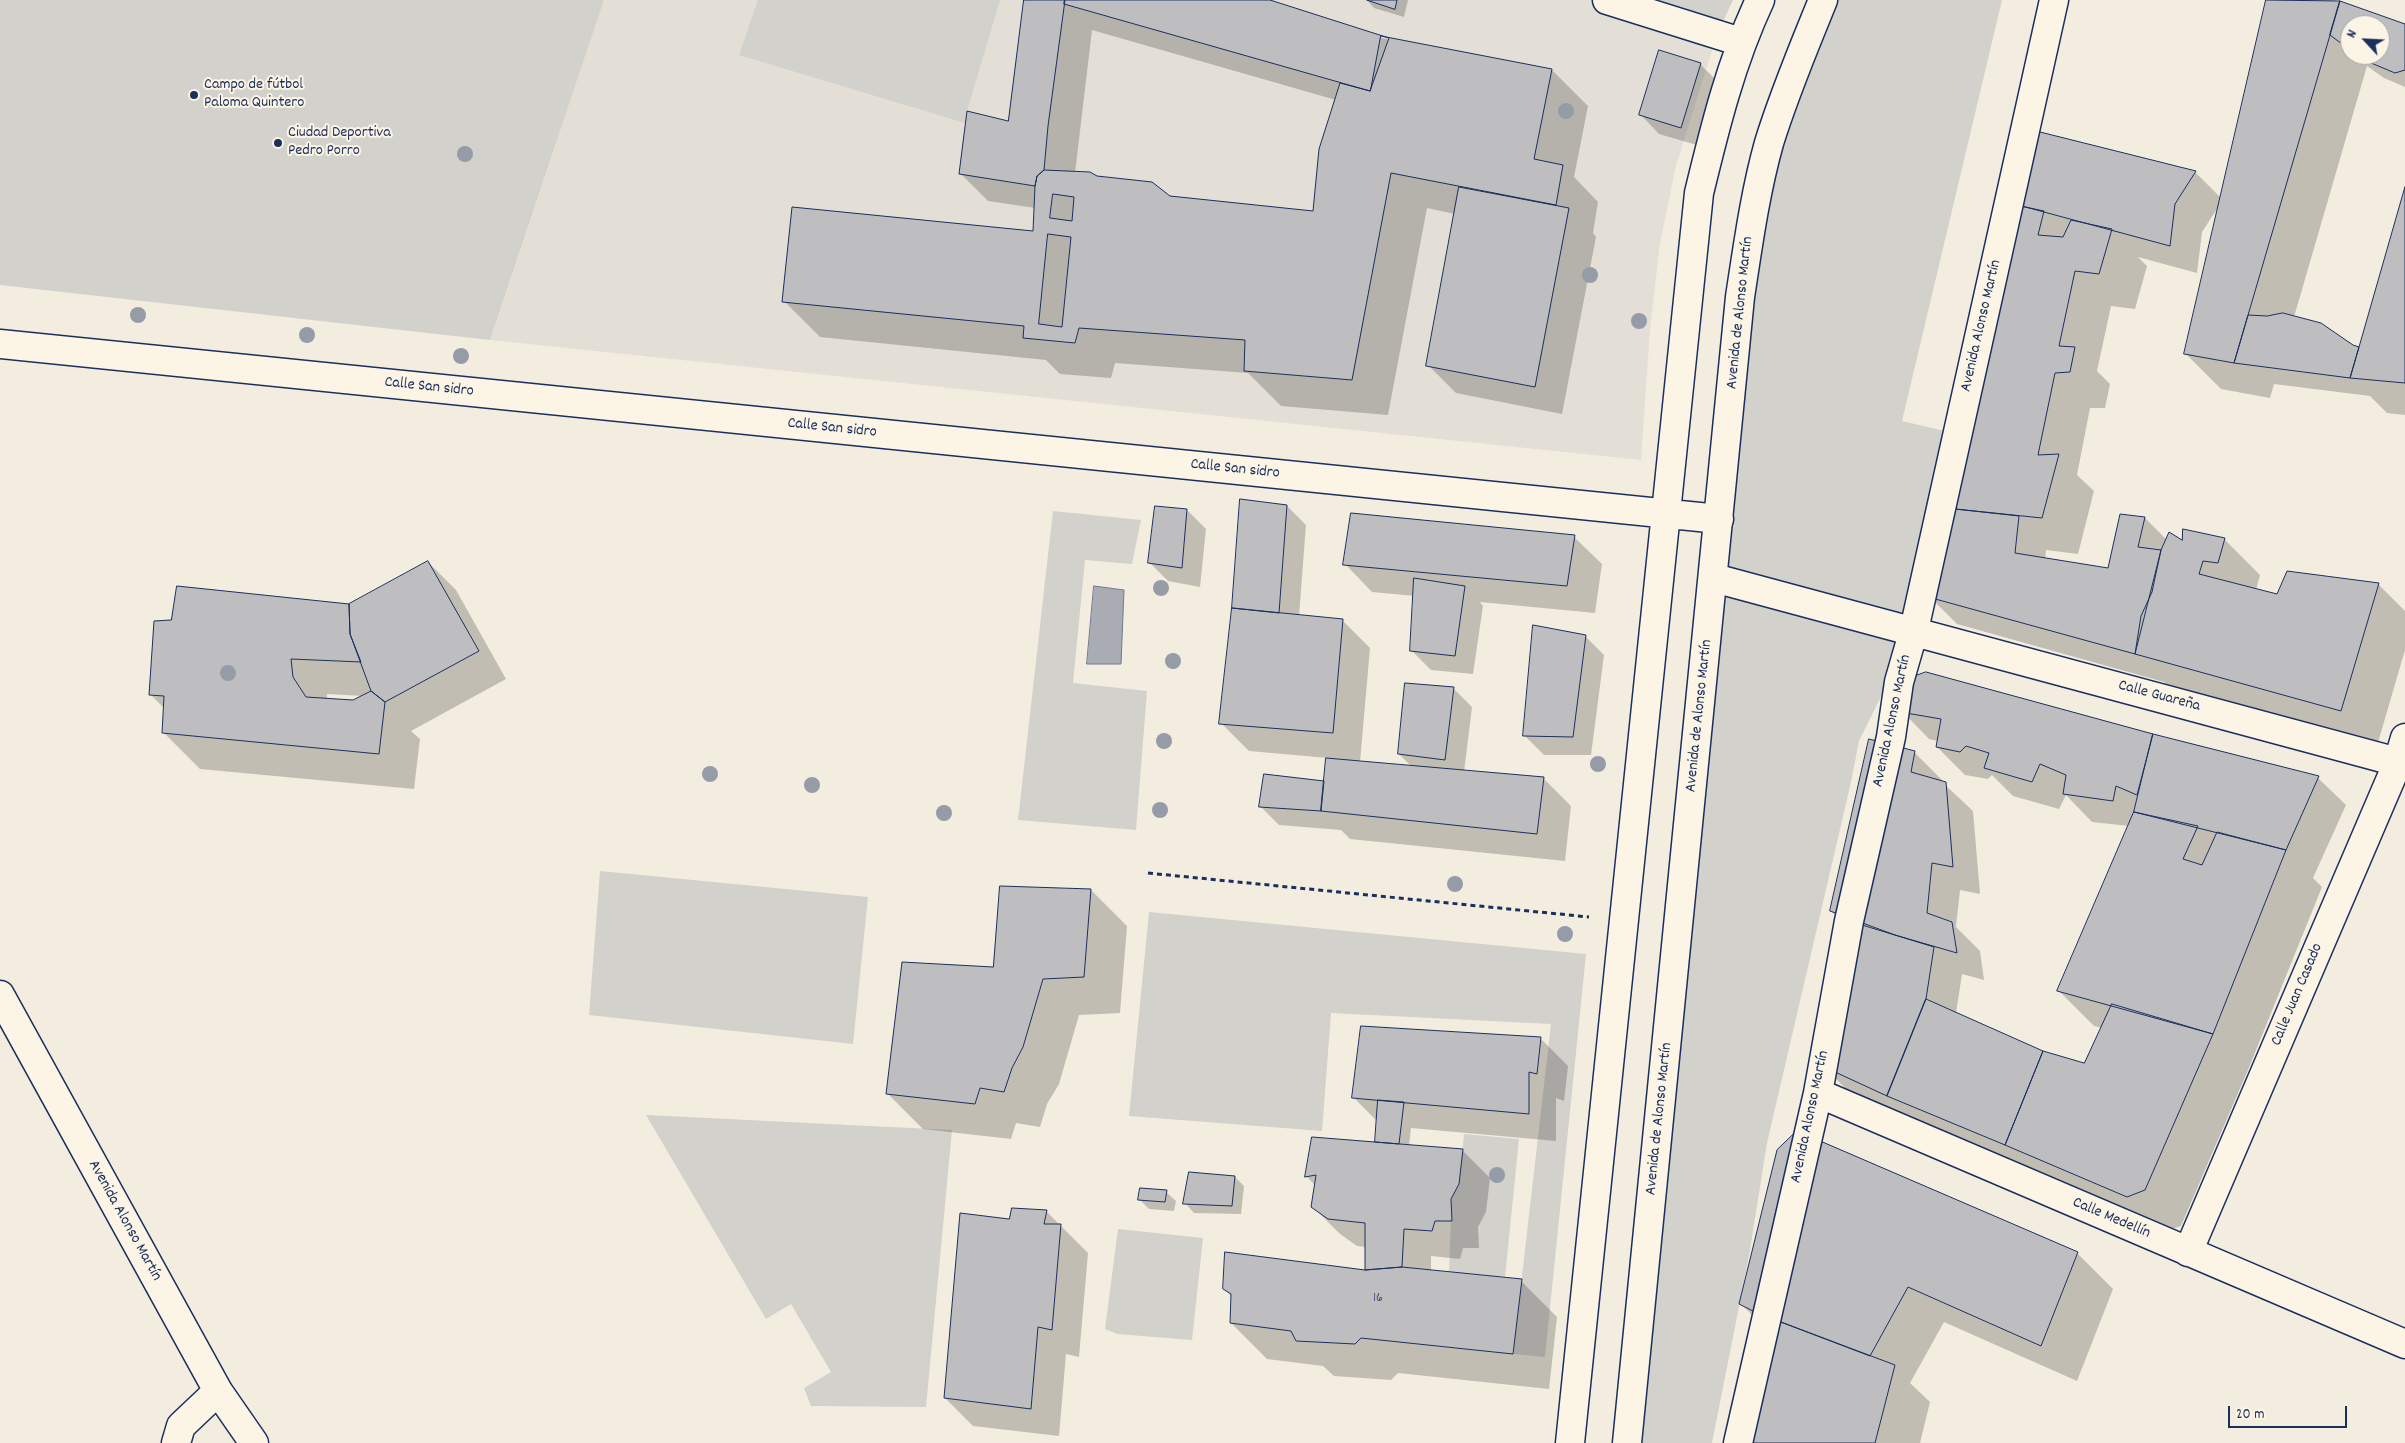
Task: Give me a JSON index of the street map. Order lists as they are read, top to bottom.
{
  "streets": {
    "street": [
      "Avenida de Alonso Martín",
      "Avenida Alonso Martín",
      "Calle San sidro",
      "Calle Guareña",
      "Calle Juan Casado",
      "Calle Medellín"
    ]
  },
  "crossings": [
    ["Avenida de Alonso Martín", "Calle San sidro"],
    ["Avenida de Alonso Martín", "Calle Guareña"],
    ["Avenida Alonso Martín", "Calle Guareña"],
    ["Avenida Alonso Martín", "Calle Medellín"],
    ["Calle Guareña", "Calle Juan Casado"],
    ["Calle Juan Casado", "Calle Medellín"]
  ],
  "places": ["Campo de fútbol Paloma Quintero", "Ciudad Deportiva Pedro Porro"],
  "house_numbers": ["16"],
  "scale_bar": "20 m",
  "north": "top left"
}
